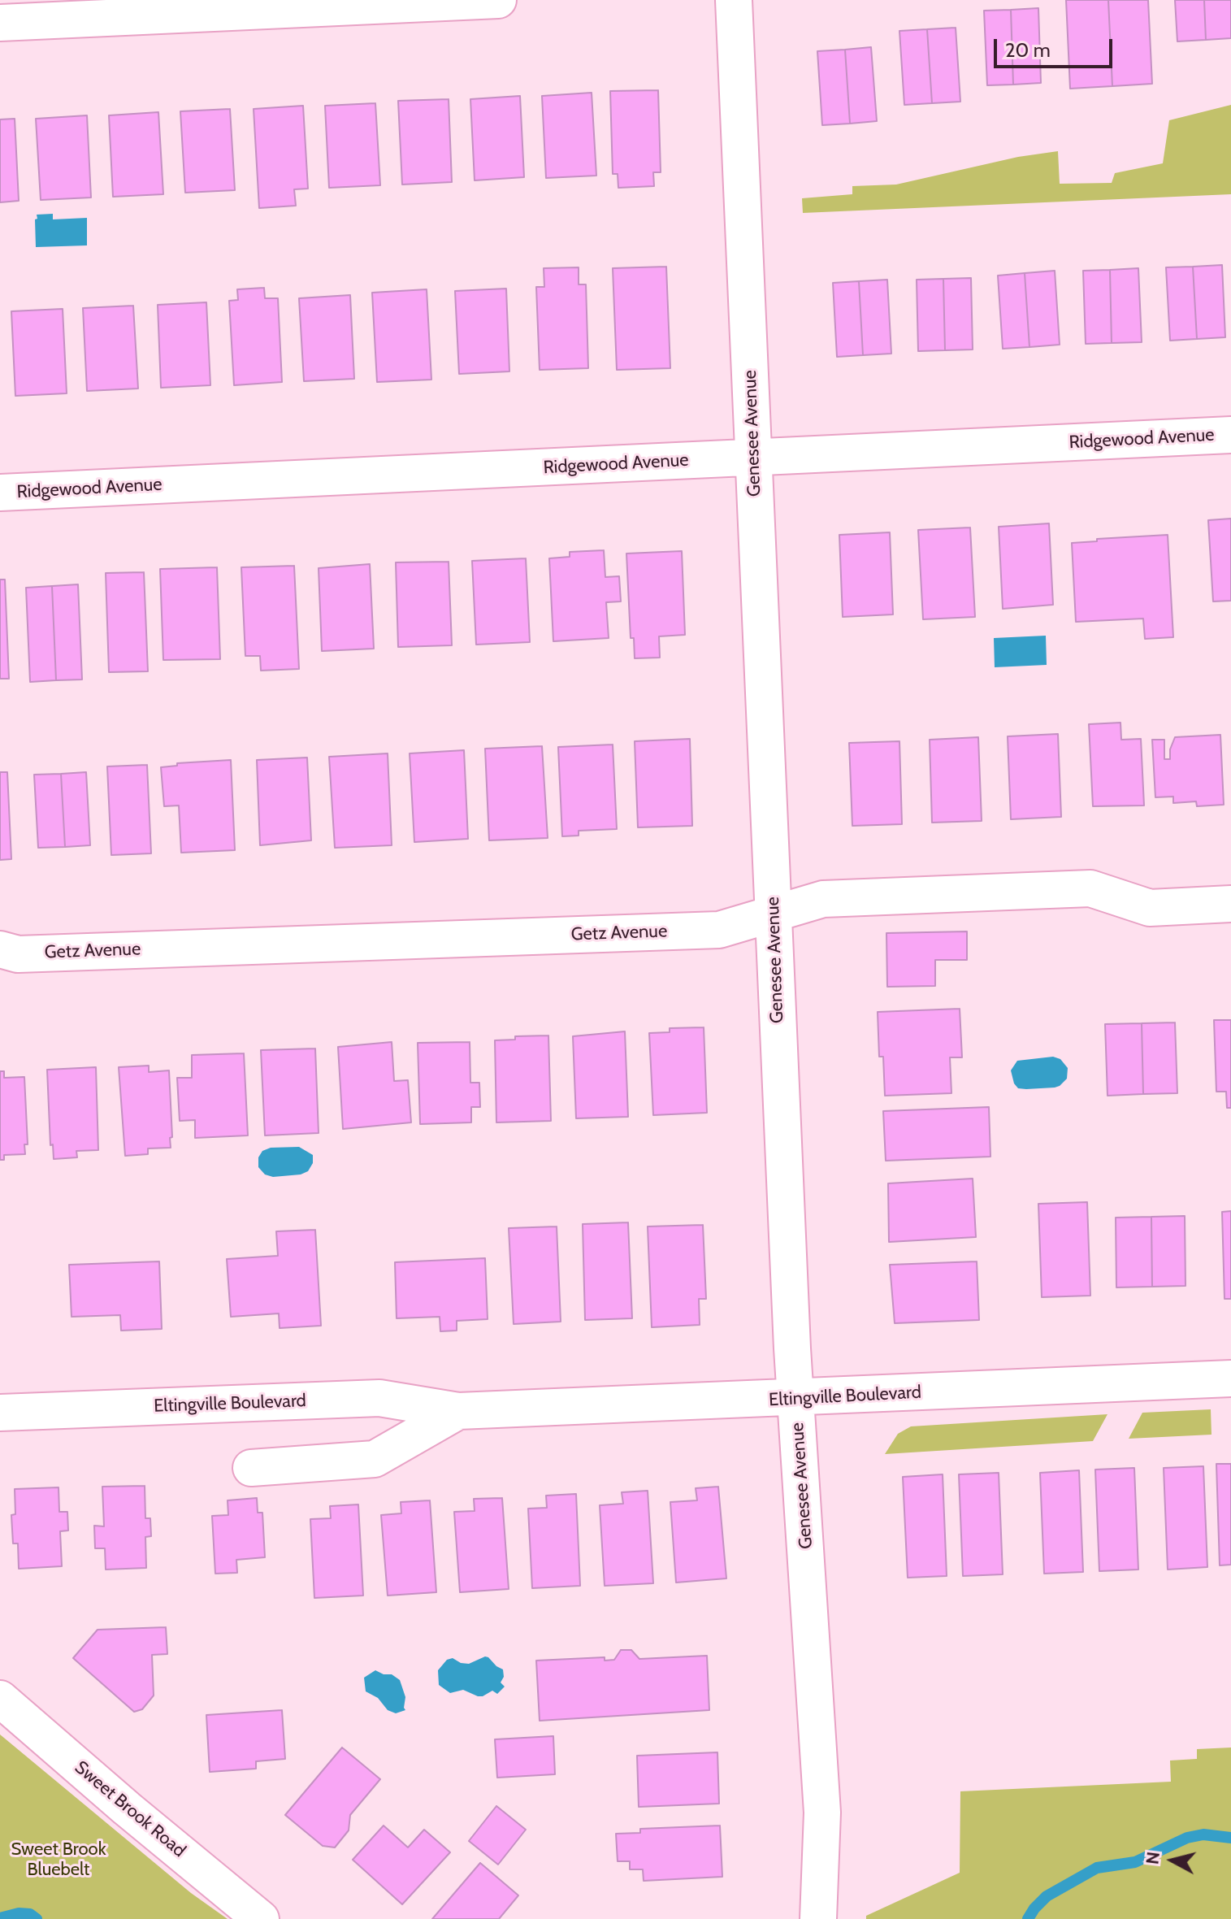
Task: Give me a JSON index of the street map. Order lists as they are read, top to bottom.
{
  "streets": {
    "street": [
      "Genesee Avenue",
      "Ridgewood Avenue",
      "Getz Avenue",
      "Eltingville Boulevard",
      "Sweet Brook Road"
    ]
  },
  "crossings": [
    ["Genesee Avenue", "Ridgewood Avenue"],
    ["Genesee Avenue", "Getz Avenue"],
    ["Genesee Avenue", "Eltingville Boulevard"]
  ],
  "parks": ["Sweet Brook Bluebelt"],
  "scale_bar": "20 m",
  "north": "left"
}
